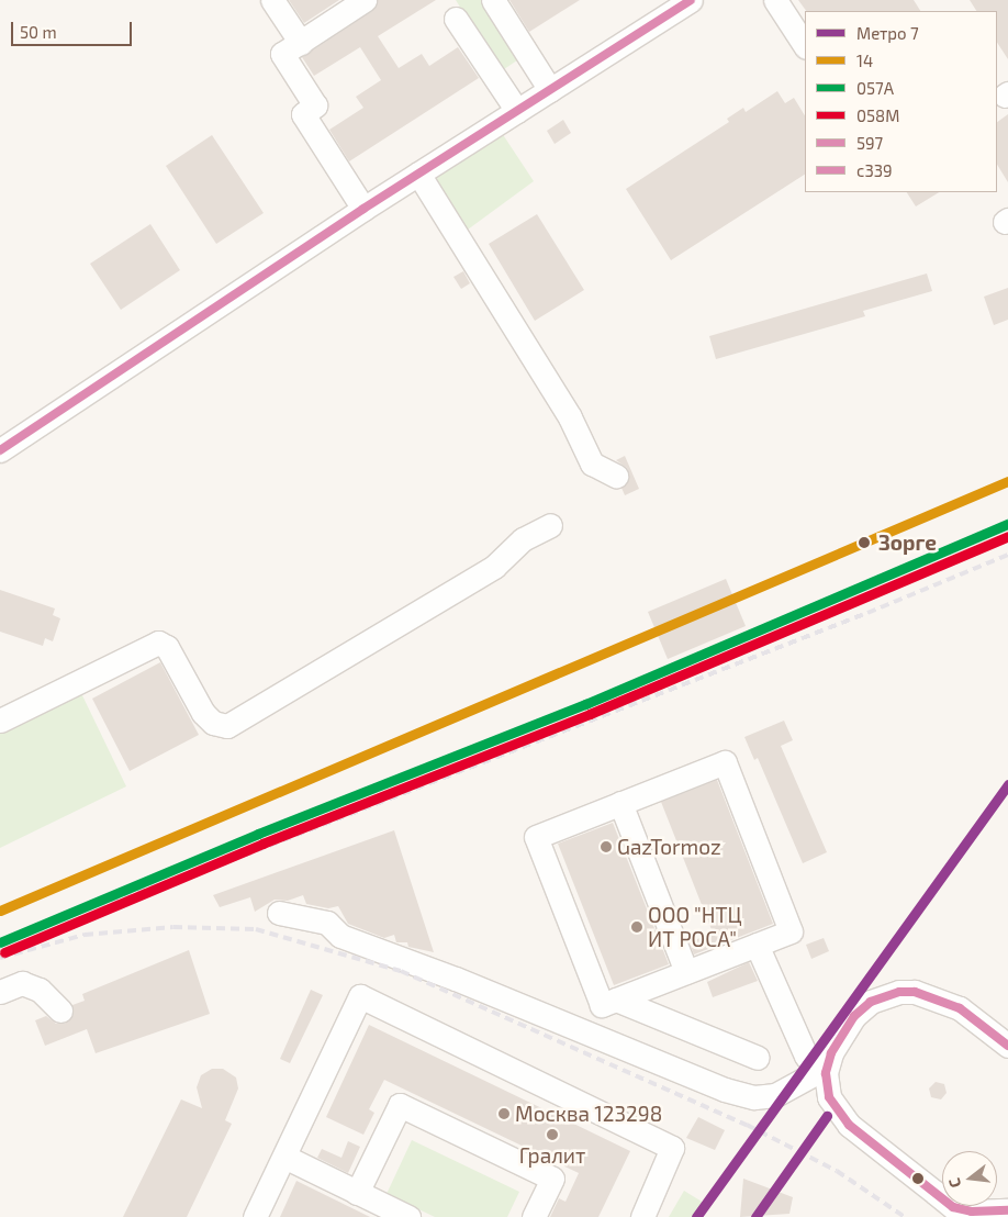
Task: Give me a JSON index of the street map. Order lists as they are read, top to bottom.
{
  "places": [
    "Зорге",
    "GazTormoz",
    "ООО \"НТЦ ИТ РОСА\"",
    "Москва 123298",
    "Гралит"
  ],
  "lines": [
    "transit line 597",
    "transit line 14",
    "transit line 057А",
    "transit line 058М",
    "metro line 7",
    "transit line с339"
  ],
  "legend": [
    "Метро 7",
    "14",
    "057А",
    "058М",
    "597",
    "с339"
  ],
  "scale_bar": "50 m",
  "north": "left"
}
